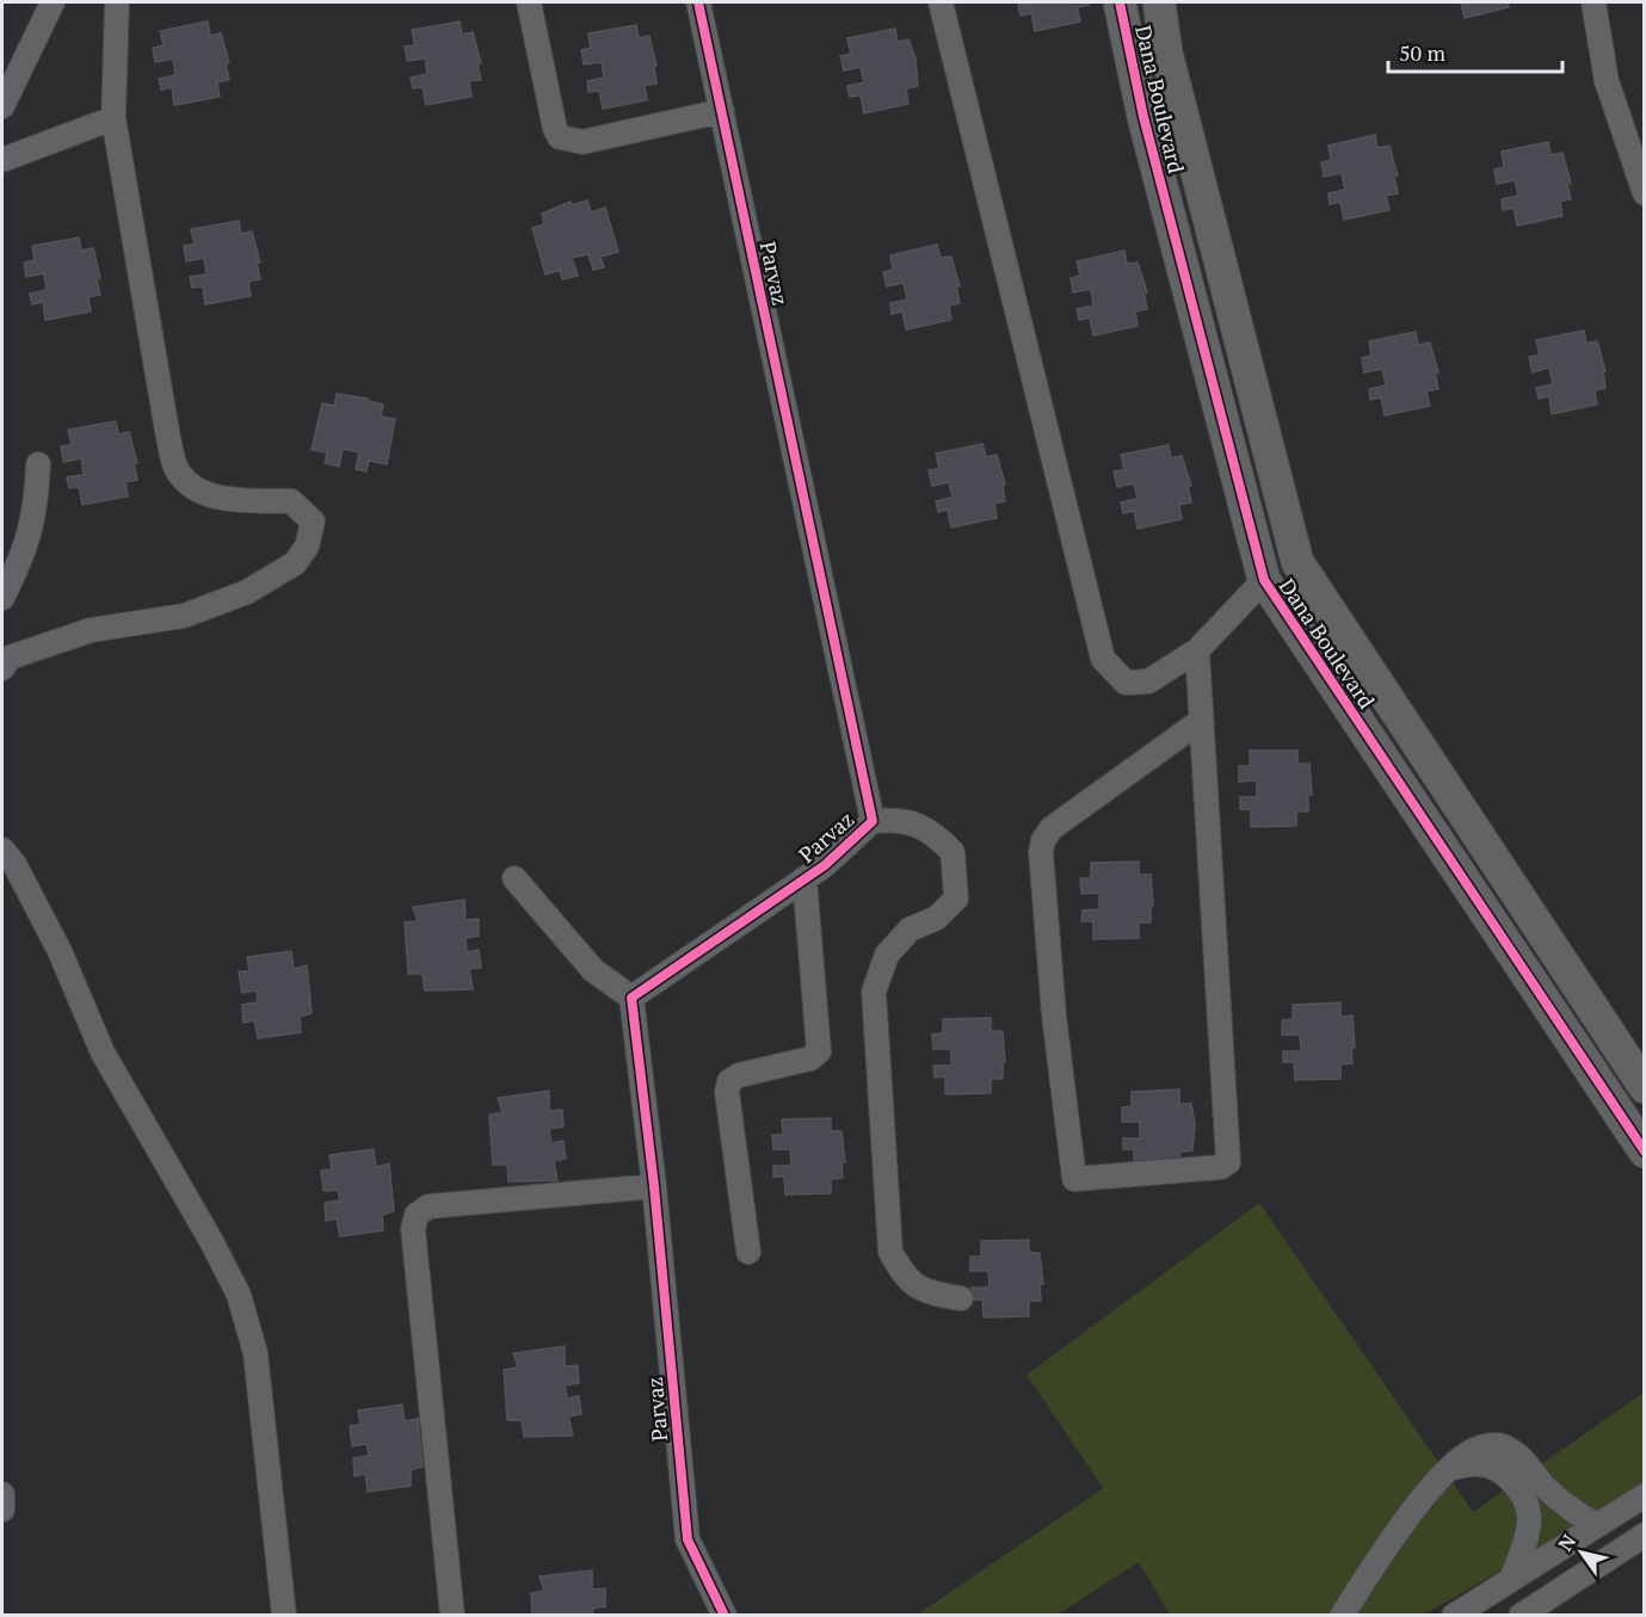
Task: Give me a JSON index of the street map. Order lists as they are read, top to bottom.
{
  "streets": {
    "street": ["Dana Boulevard", "Parvaz"]
  },
  "scale_bar": "50 m",
  "north": "top left"
}
